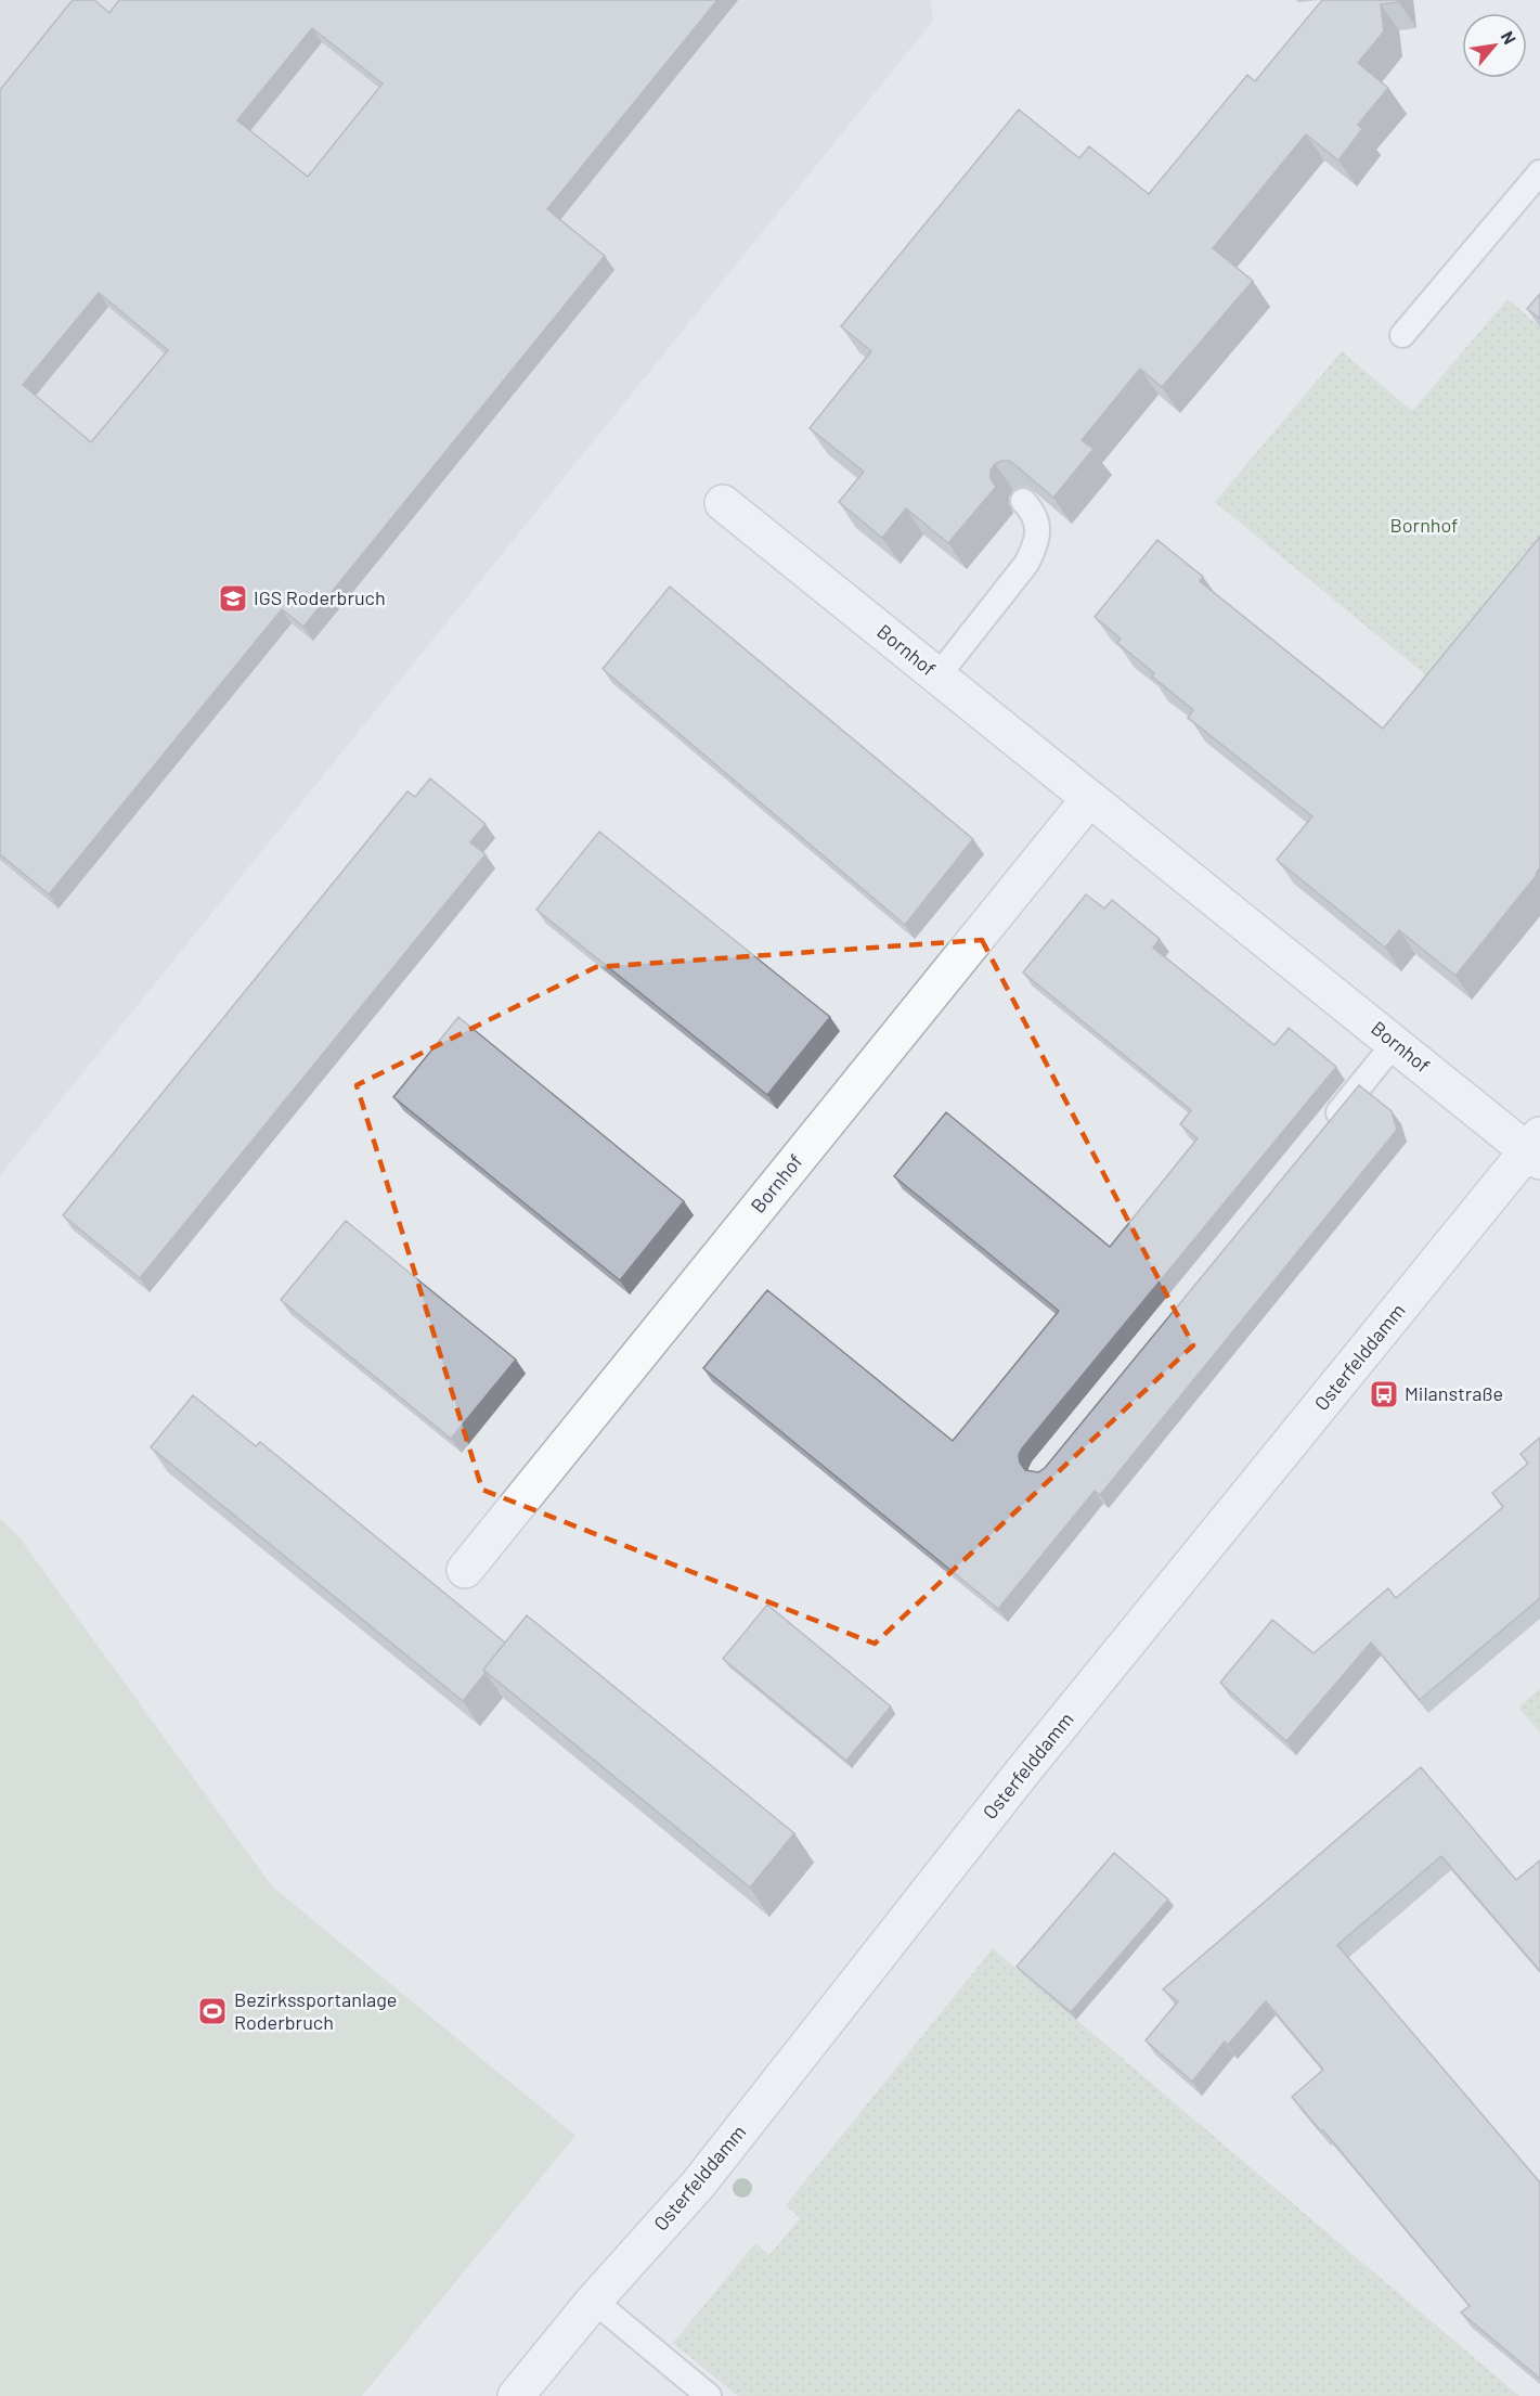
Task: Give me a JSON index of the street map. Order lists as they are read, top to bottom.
{
  "streets": {
    "street": ["Bornhof", "Osterfelddamm"]
  },
  "crossings": [
    ["Bornhof", "Osterfelddamm"]
  ],
  "parks": ["Bornhof"],
  "places": {
    "school or university": ["IGS Roderbruch"],
    "bus stop": ["Milanstraße"],
    "sports": ["Bezirkssportanlage Roderbruch"]
  },
  "north": "top right"
}
